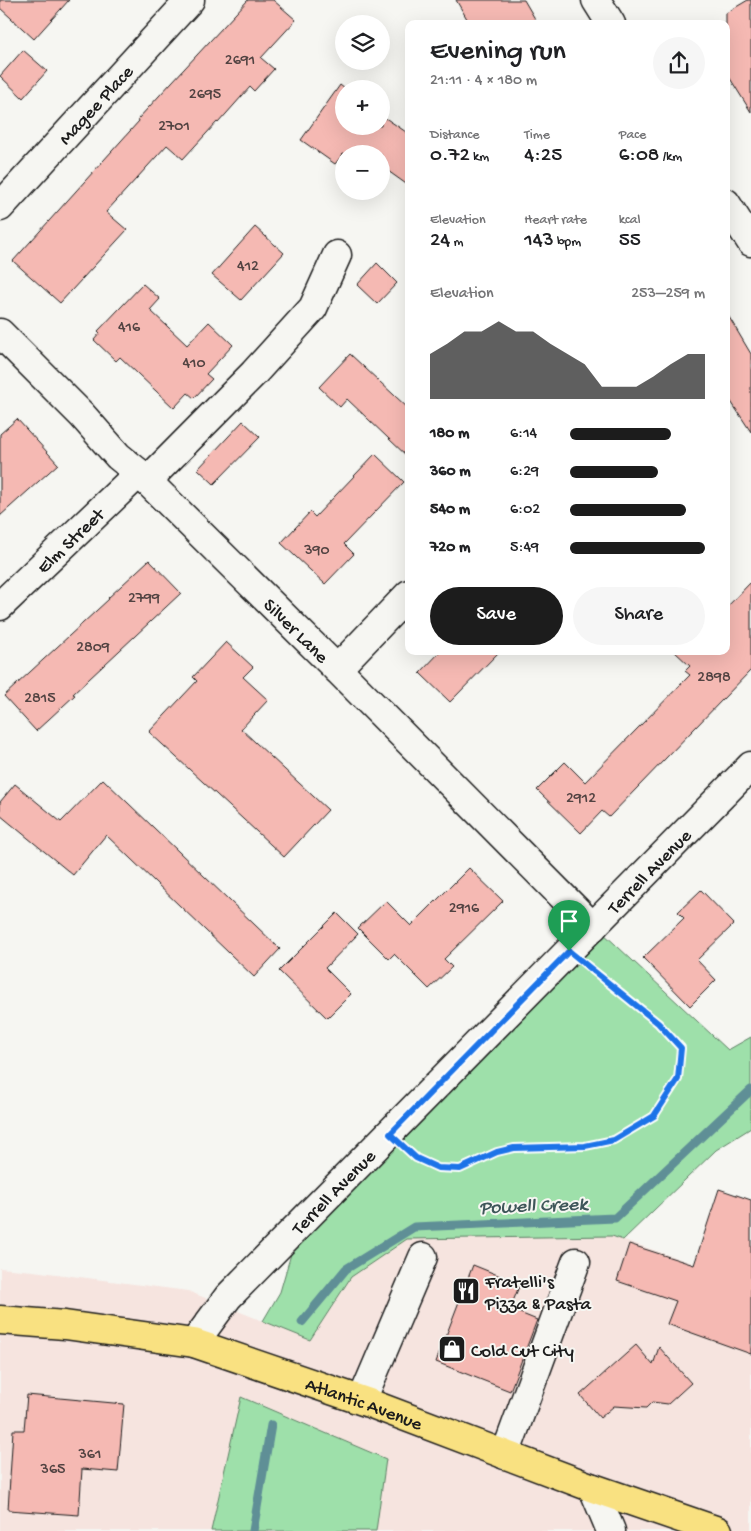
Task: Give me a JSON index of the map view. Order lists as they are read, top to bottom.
{
  "streets": {
    "main road": ["Atlantic Avenue"],
    "street": [
      "Magee Place",
      "Elm Street",
      "Silver Lane",
      "Terrell Avenue"
    ]
  },
  "crossings": [
    ["Elm Street", "Silver Lane"],
    ["Silver Lane", "Terrell Avenue"],
    ["Terrell Avenue", "Atlantic Avenue"]
  ],
  "water": ["Powell Creek"],
  "places": {
    "restaurant": ["Fratelli's Pizza & Pasta"],
    "shop": ["Cold Cut City"]
  },
  "house_numbers": [
    "2691",
    "2695",
    "2701",
    "412",
    "416",
    "410",
    "390",
    "2799",
    "2809",
    "2898",
    "2815",
    "2912",
    "2916",
    "361",
    "365"
  ],
  "page": {
    "map_buttons": ["+", "−"],
    "heading": ["Evening run", "21:11 · 4 × 180 m"],
    "stats": [
      ["Distance", "0.72 km"],
      ["Time", "4:25"],
      ["Pace", "6:08 /km"],
      ["Elevation", "24 m"],
      ["Heart rate", "143 bpm"],
      ["kcal", "55"]
    ],
    "chart": ["Elevation", "253–259 m"],
    "list": [
      {
        "name": "180 m",
        "note": "6:14"
      },
      {
        "name": "360 m",
        "note": "6:29"
      },
      {
        "name": "540 m",
        "note": "6:02"
      },
      {
        "name": "720 m",
        "note": "5:49"
      }
    ],
    "buttons": ["Save", "Share"]
  }
}
